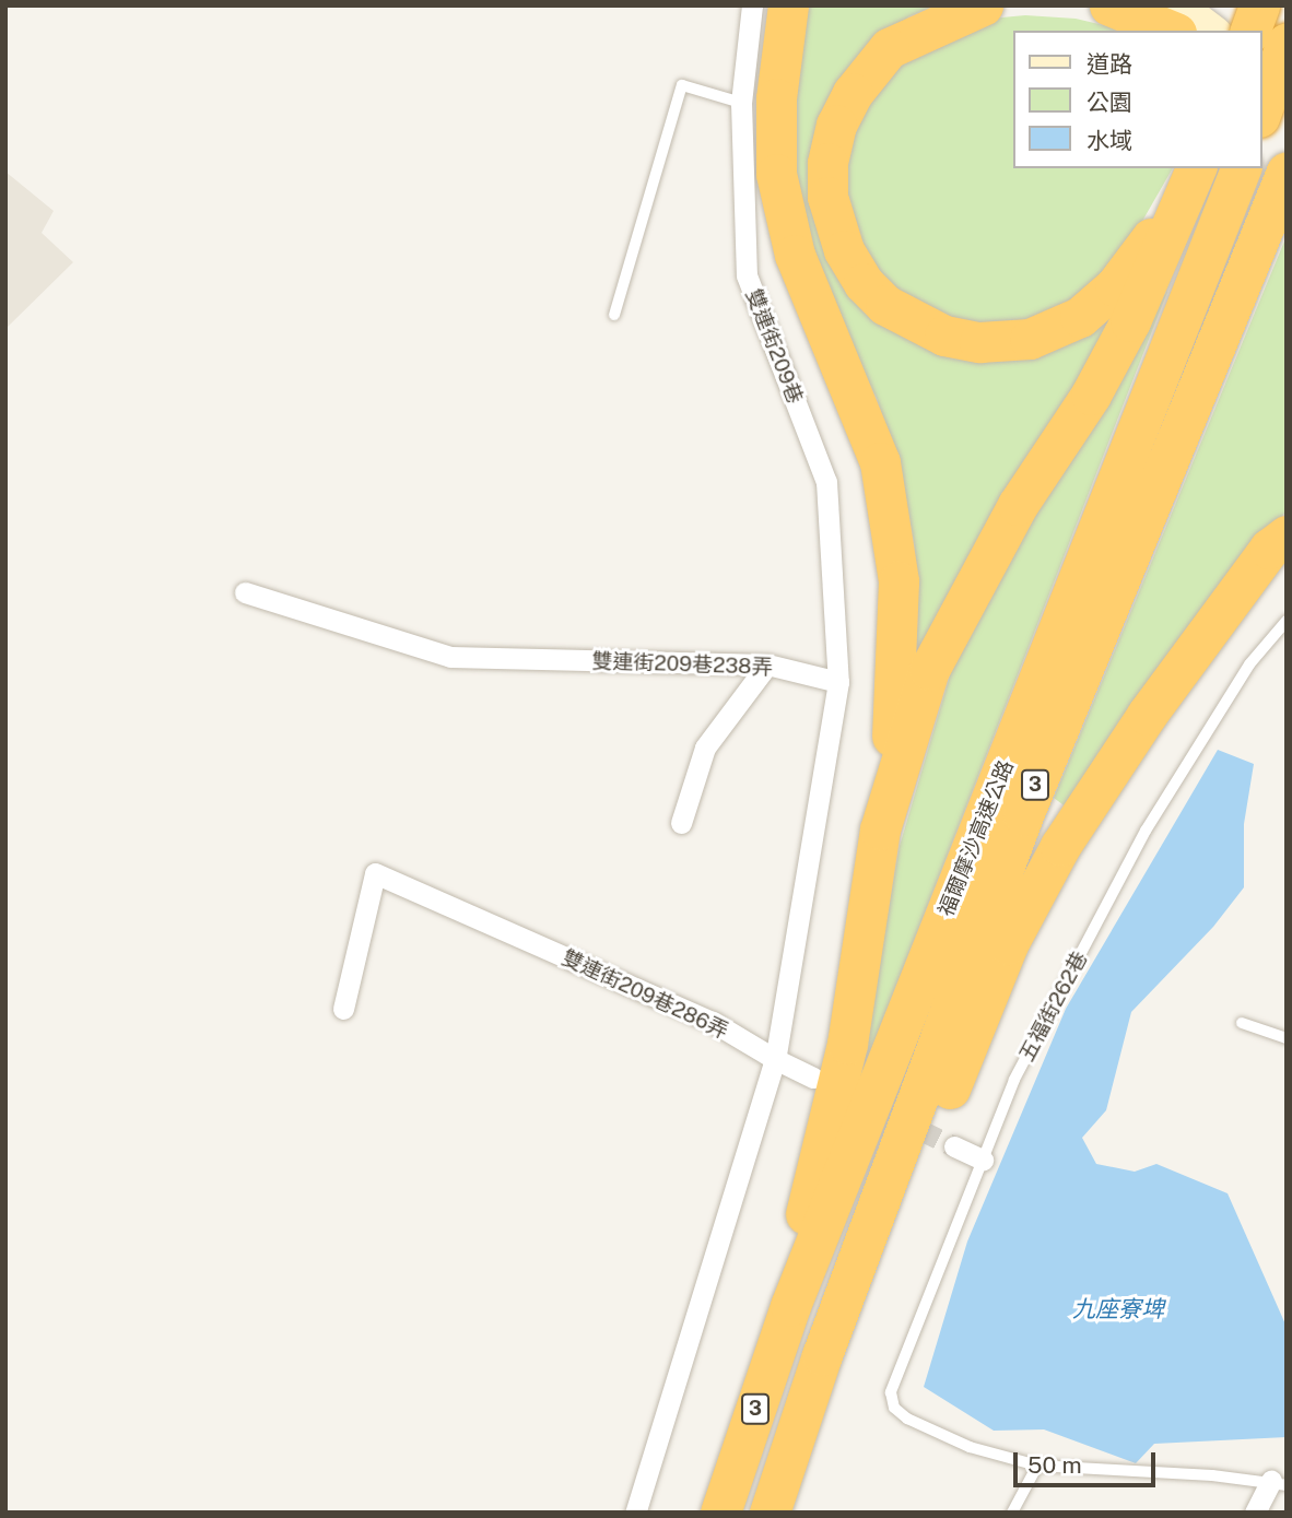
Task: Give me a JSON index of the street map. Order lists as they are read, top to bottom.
{
  "streets": {
    "highway": ["3", "福爾摩沙高速公路"],
    "street": ["雙連街209巷", "雙連街209巷238弄", "雙連街209巷286弄"],
    "lane": ["五福街262巷"]
  },
  "crossings": [
    ["雙連街209巷", "雙連街209巷238弄"]
  ],
  "water": ["九座寮埤"],
  "legend": ["道路", "公園", "水域"],
  "scale_bar": "50 m"
}
